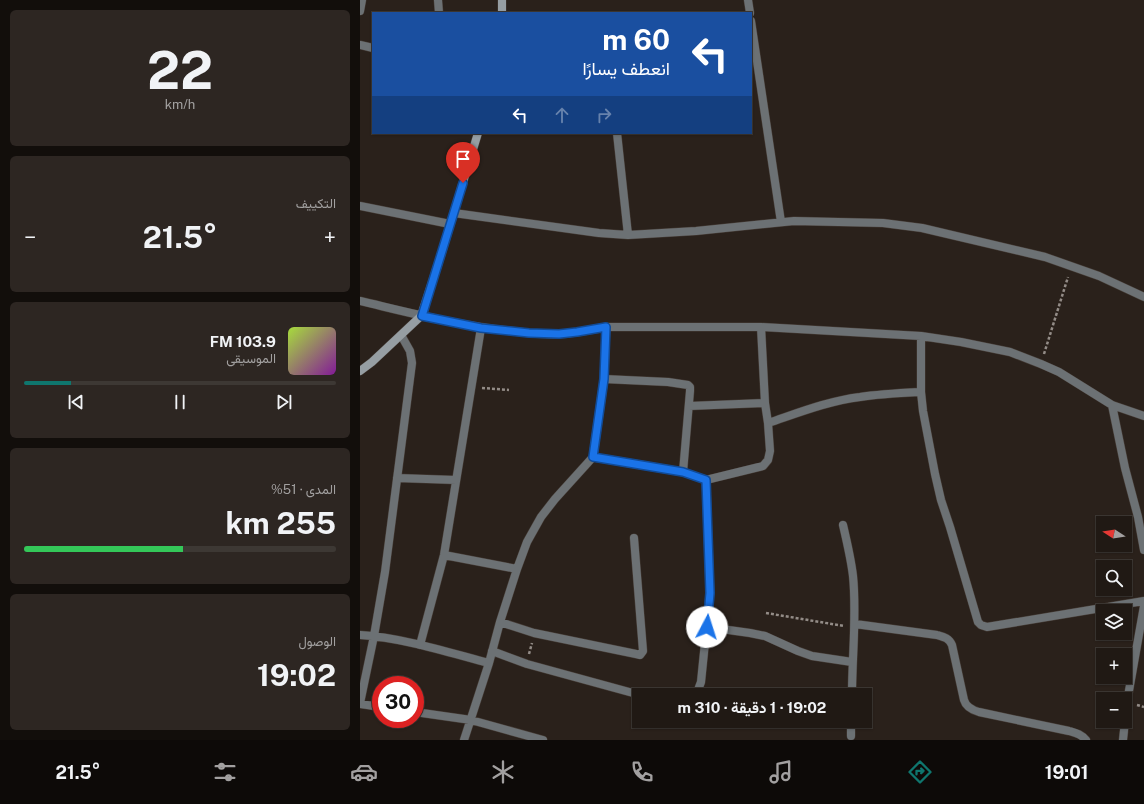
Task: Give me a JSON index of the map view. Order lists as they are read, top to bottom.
{
  "north": "left",
  "page": {
    "tile": [
      ["22", "km/h"],
      "التكييف",
      ["المدى · 51%", "255 km"],
      ["الوصول", "19:02"]
    ],
    "turn": ["60 m", "انعطف يسارًا"],
    "heat": ["−", "21.5°", "+"],
    "song": ["103.9 FM", "الموسيقى"],
    "map_buttons": ["+", "−"],
    "limit": "30",
    "trip": "19:02 · 1 دقيقة · 310 m",
    "tabs": ["19:01", "21.5°"]
  }
}
